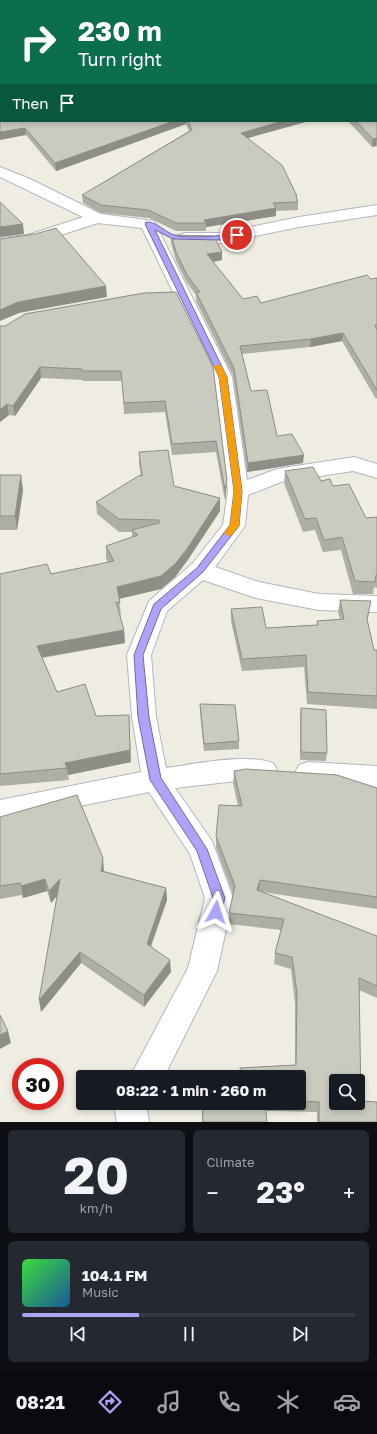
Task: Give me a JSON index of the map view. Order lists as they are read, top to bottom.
{
  "page": {
    "turn": ["230 m", "Turn right"],
    "then": "Then",
    "limit": "30",
    "trip": "08:22 · 1 min · 260 m",
    "tile": [
      ["20", "km/h"],
      "Climate"
    ],
    "heat": ["−", "23°", "+"],
    "song": ["104.1 FM", "Music"],
    "tabs": "08:21"
  }
}
